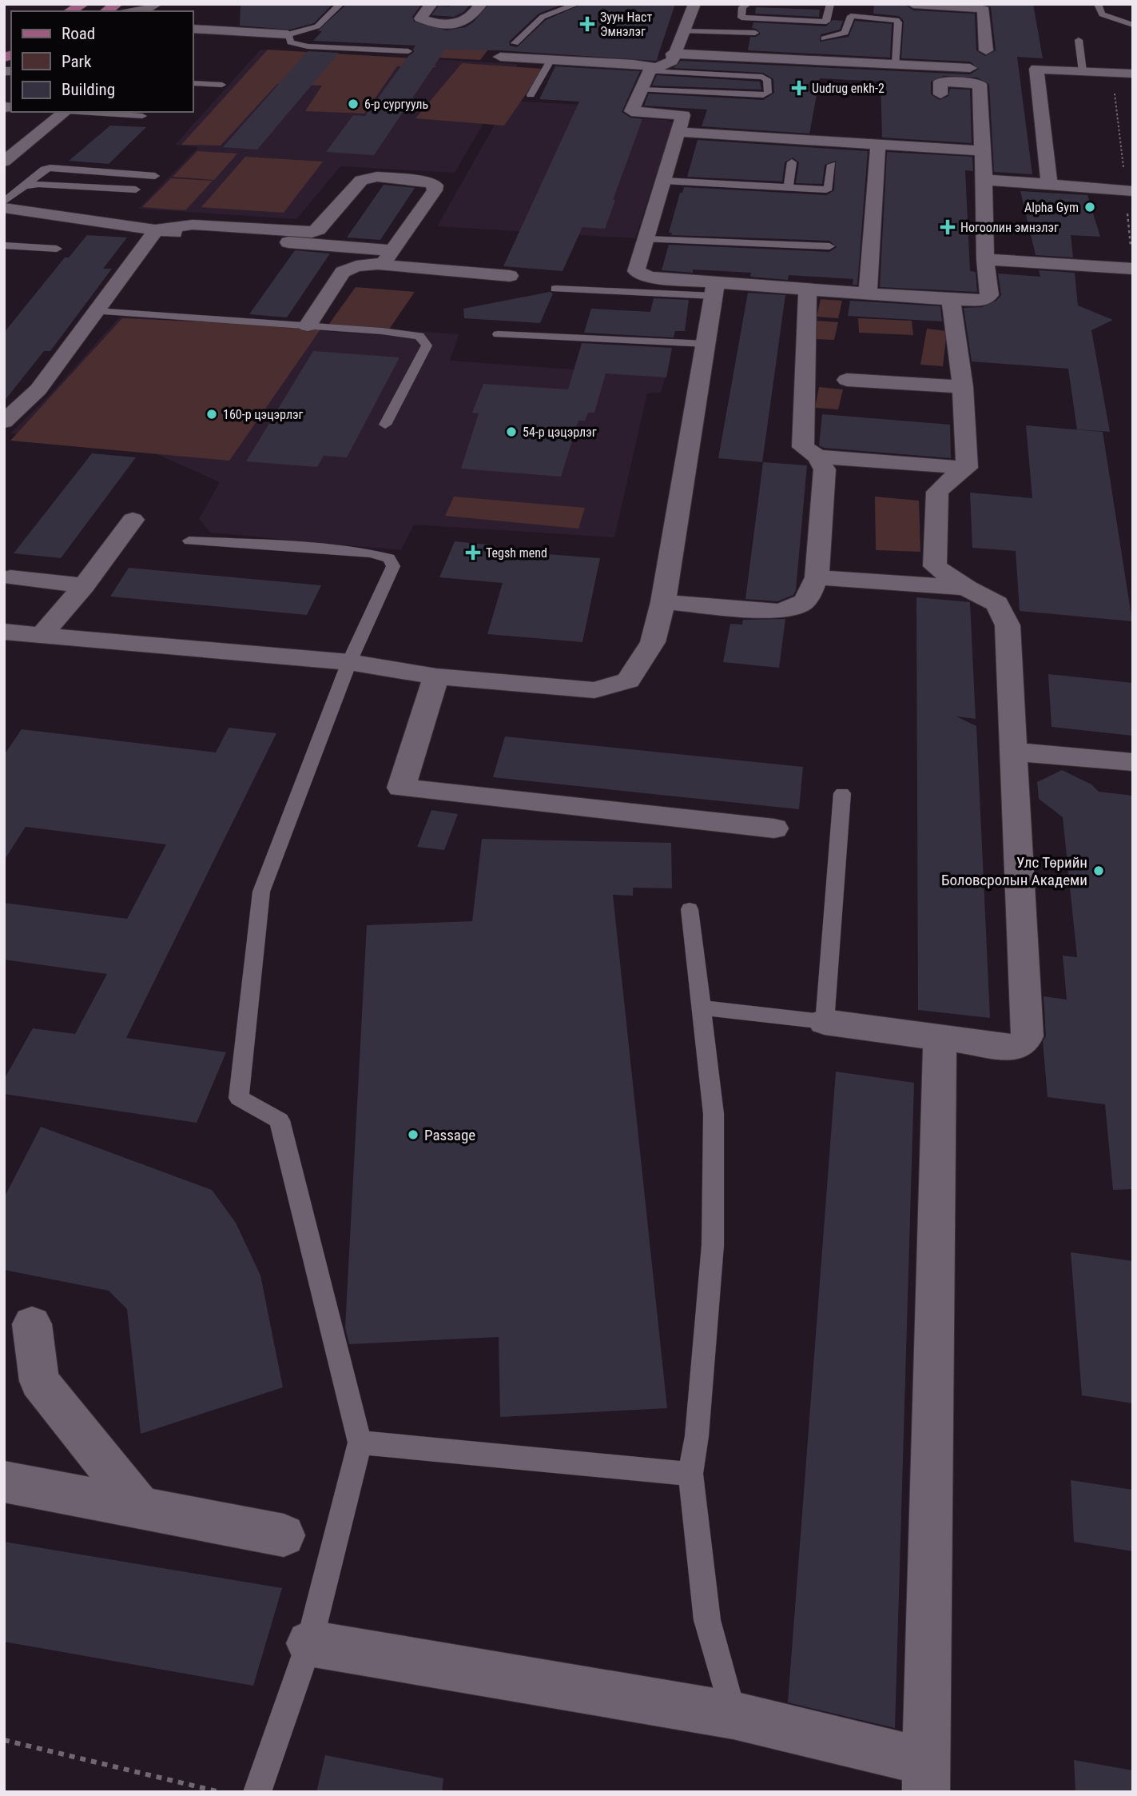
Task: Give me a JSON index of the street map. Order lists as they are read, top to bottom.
{
  "places": {
    "health": [
      "Зуун Наст Эмнэлэг",
      "Uudrug enkh-2",
      "Ногоолин эмнэлэг",
      "Tegsh mend"
    ],
    "other": [
      "6-р сургууль",
      "Alpha Gym",
      "160-р цэцэрлэг",
      "54-р цэцэрлэг",
      "Улс Төрийн Боловсролын Академи",
      "Passage"
    ]
  },
  "legend": ["Road", "Park", "Building"]
}
